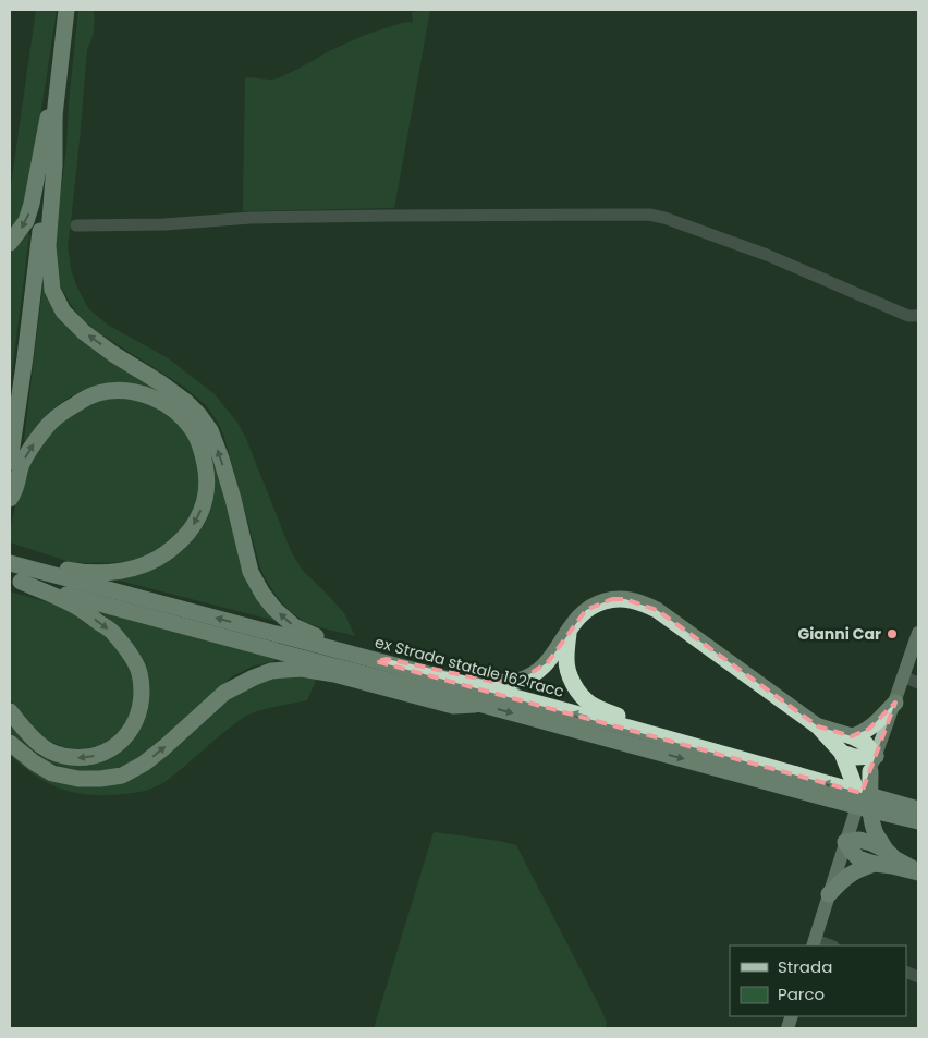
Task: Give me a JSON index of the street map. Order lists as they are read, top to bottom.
{
  "streets": {
    "highway": ["ex Strada statale 162 racc"]
  },
  "places": ["Gianni Car"],
  "legend": ["Strada", "Parco"]
}
